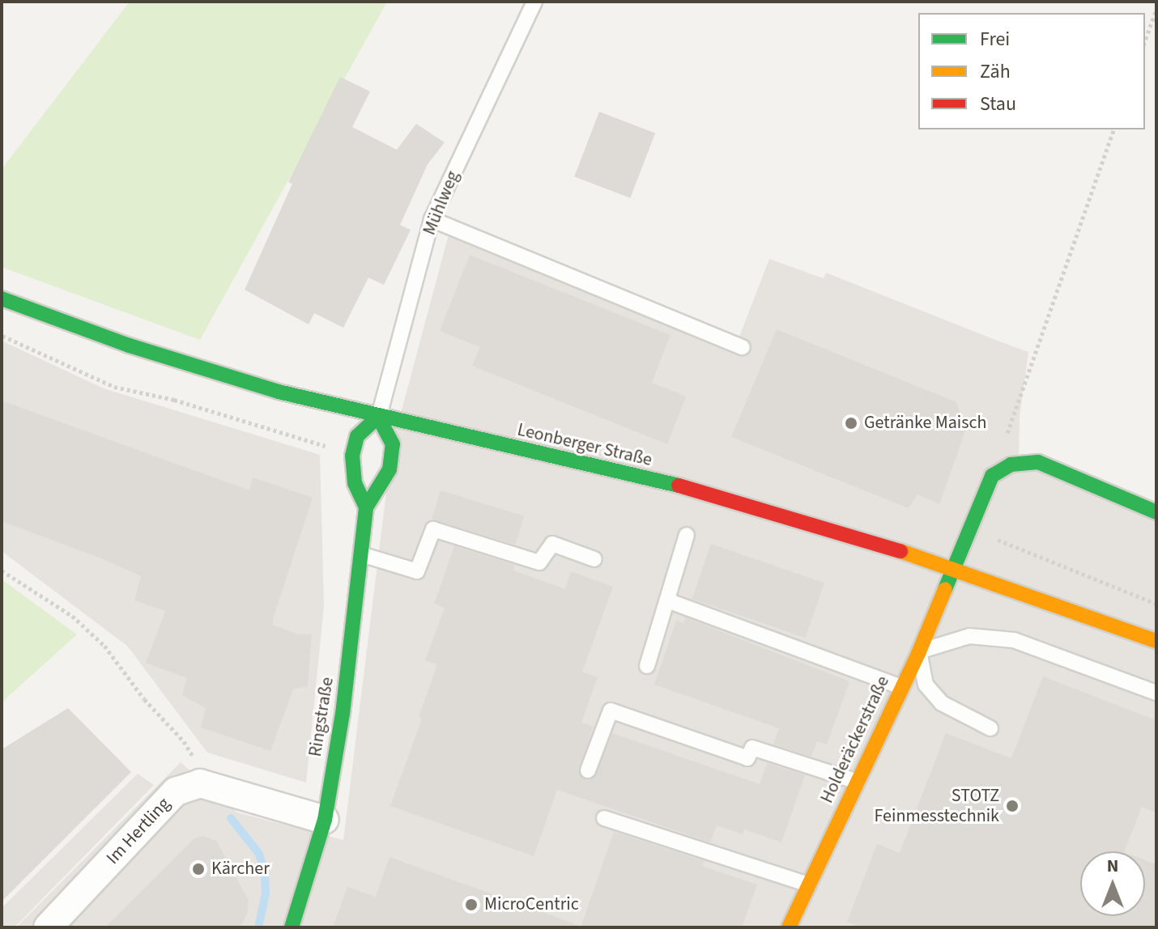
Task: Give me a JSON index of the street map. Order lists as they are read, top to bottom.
{
  "streets": {
    "street": [
      "Leonberger Straße",
      "Ringstraße",
      "Holderäckerstraße",
      "Im Hertling"
    ],
    "lane": ["Mühlweg"]
  },
  "crossings": [
    ["Mühlweg", "Leonberger Straße"],
    ["Mühlweg", "Ringstraße"],
    ["Leonberger Straße", "Ringstraße"],
    ["Leonberger Straße", "Holderäckerstraße"]
  ],
  "places": [
    "Getränke Maisch",
    "STOTZ Feinmesstechnik",
    "Kärcher",
    "MicroCentric"
  ],
  "legend": ["Frei", "Zäh", "Stau"],
  "north": "top"
}
